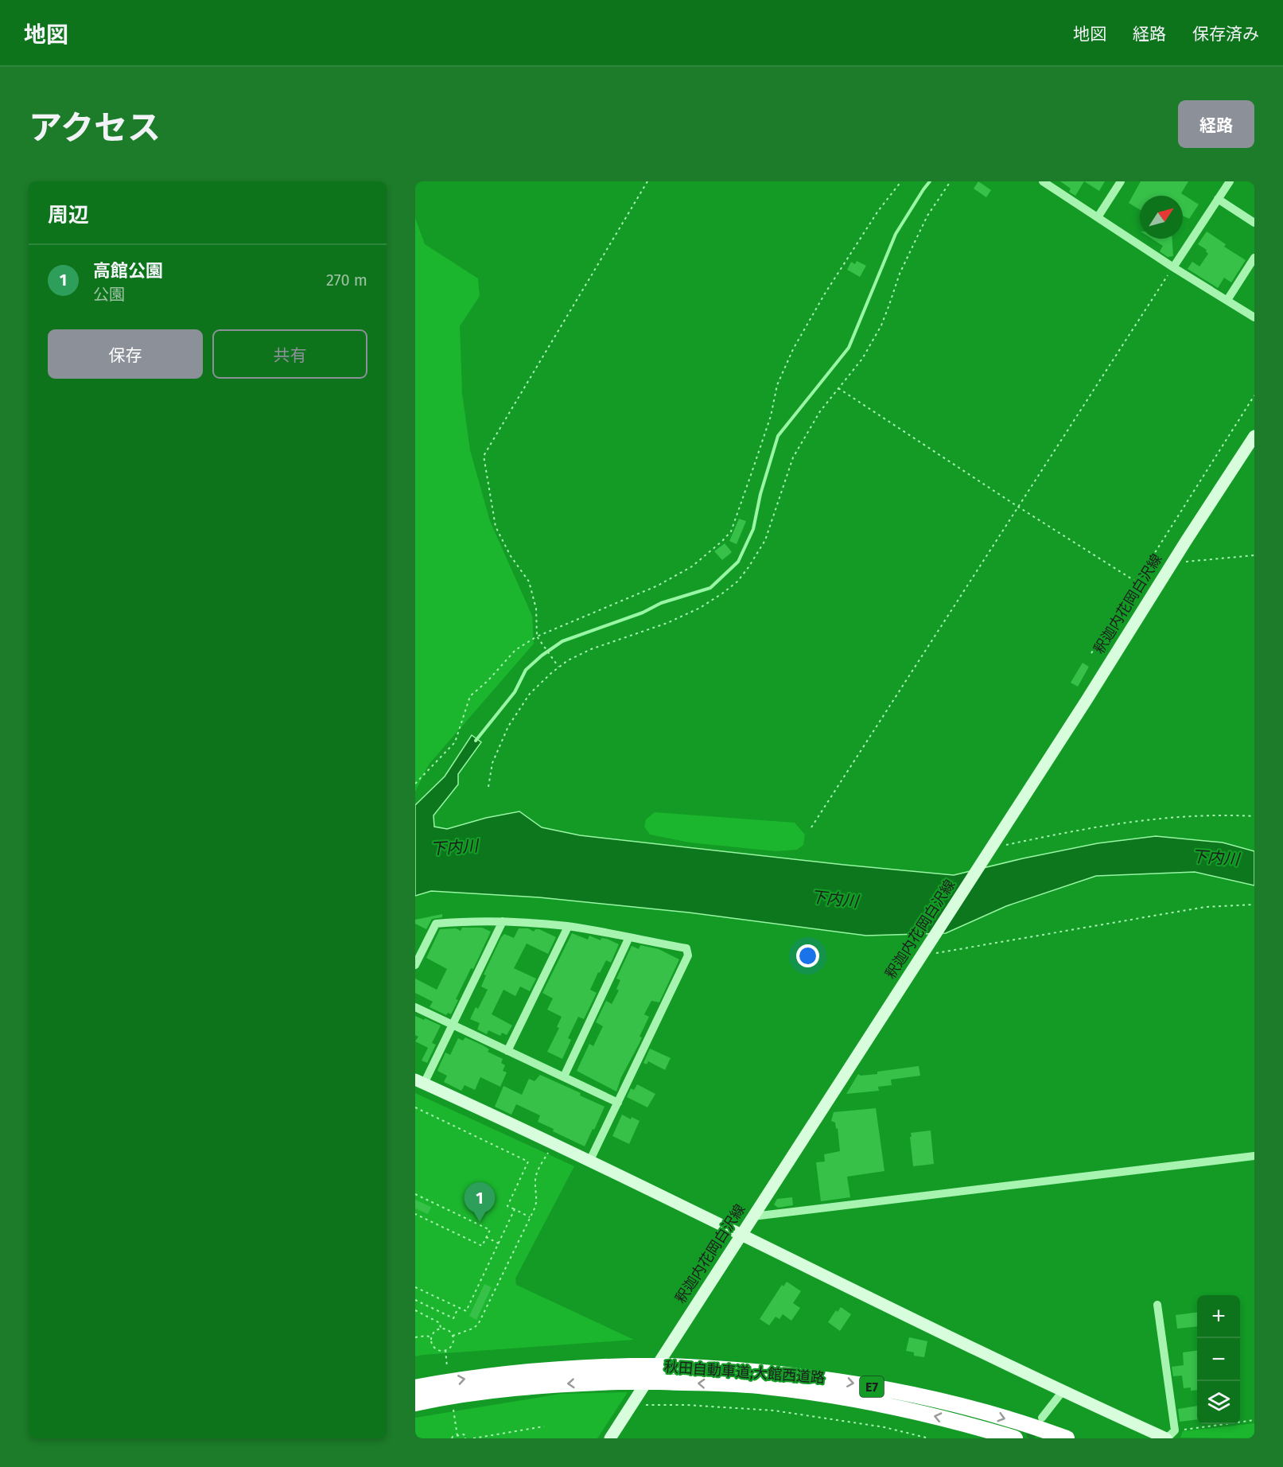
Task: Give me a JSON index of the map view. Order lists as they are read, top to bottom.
{
  "streets": {
    "highway": ["秋田自動車道;大館西道路", "E7"],
    "main road": ["釈迦内花岡白沢線"]
  },
  "water": ["下内川"],
  "north": "top right",
  "page": {
    "header": "地図",
    "nav": ["地図", "経路", "保存済み"],
    "title": "アクセス",
    "buttons": [
      "経路",
      ["保存", "共有"]
    ],
    "heading": "周辺",
    "list": [
      {
        "mark": "1",
        "name": "高館公園",
        "note": "公園",
        "value": "270 m"
      }
    ],
    "pins": "1",
    "map_buttons": ["+", "−"]
  }
}
